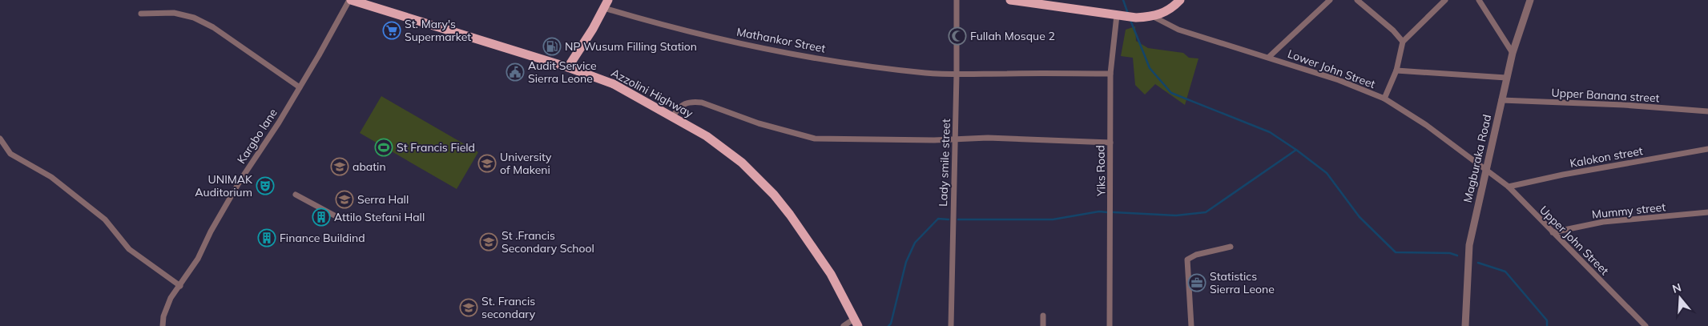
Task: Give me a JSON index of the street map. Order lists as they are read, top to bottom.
{
  "streets": {
    "main road": ["Azzolini Highway"],
    "street": [
      "Mathankor Street",
      "Lower John Street",
      "Upper Banana street",
      "Kargbo lane",
      "Kalokon street",
      "Magburaka Road",
      "Lady smile street",
      "Yiks Road",
      "Mummy street",
      "Upper John Street"
    ]
  },
  "crossings": [
    ["Mathankor Street", "Lady smile street"],
    ["Lower John Street", "Magburaka Road"],
    ["Lower John Street", "Upper John Street"],
    ["Azzolini Highway", "Kargbo lane"],
    ["Upper Banana street", "Magburaka Road"],
    ["Kalokon street", "Upper John Street"],
    ["Magburaka Road", "Upper John Street"],
    ["Mummy street", "Upper John Street"]
  ],
  "places": {
    "supermarket": ["St. Mary's Supermarket"],
    "mosque": ["Fullah Mosque 2"],
    "fuel station": ["NP Wusum Filling Station"],
    "public building": ["Audit Service Sierra Leone"],
    "sports": ["St Francis Field"],
    "school or university": [
      "University of Makeni",
      "abatin",
      "Serra Hall",
      "St .Francis Secondary School",
      "St. Francis secondary"
    ],
    "theatre": ["UNIMAK Auditorium"],
    "building": ["Attilo Stefani Hall", "Finance Buildind"],
    "office": ["Statistics Sierra Leone"]
  },
  "north": "top"
}
